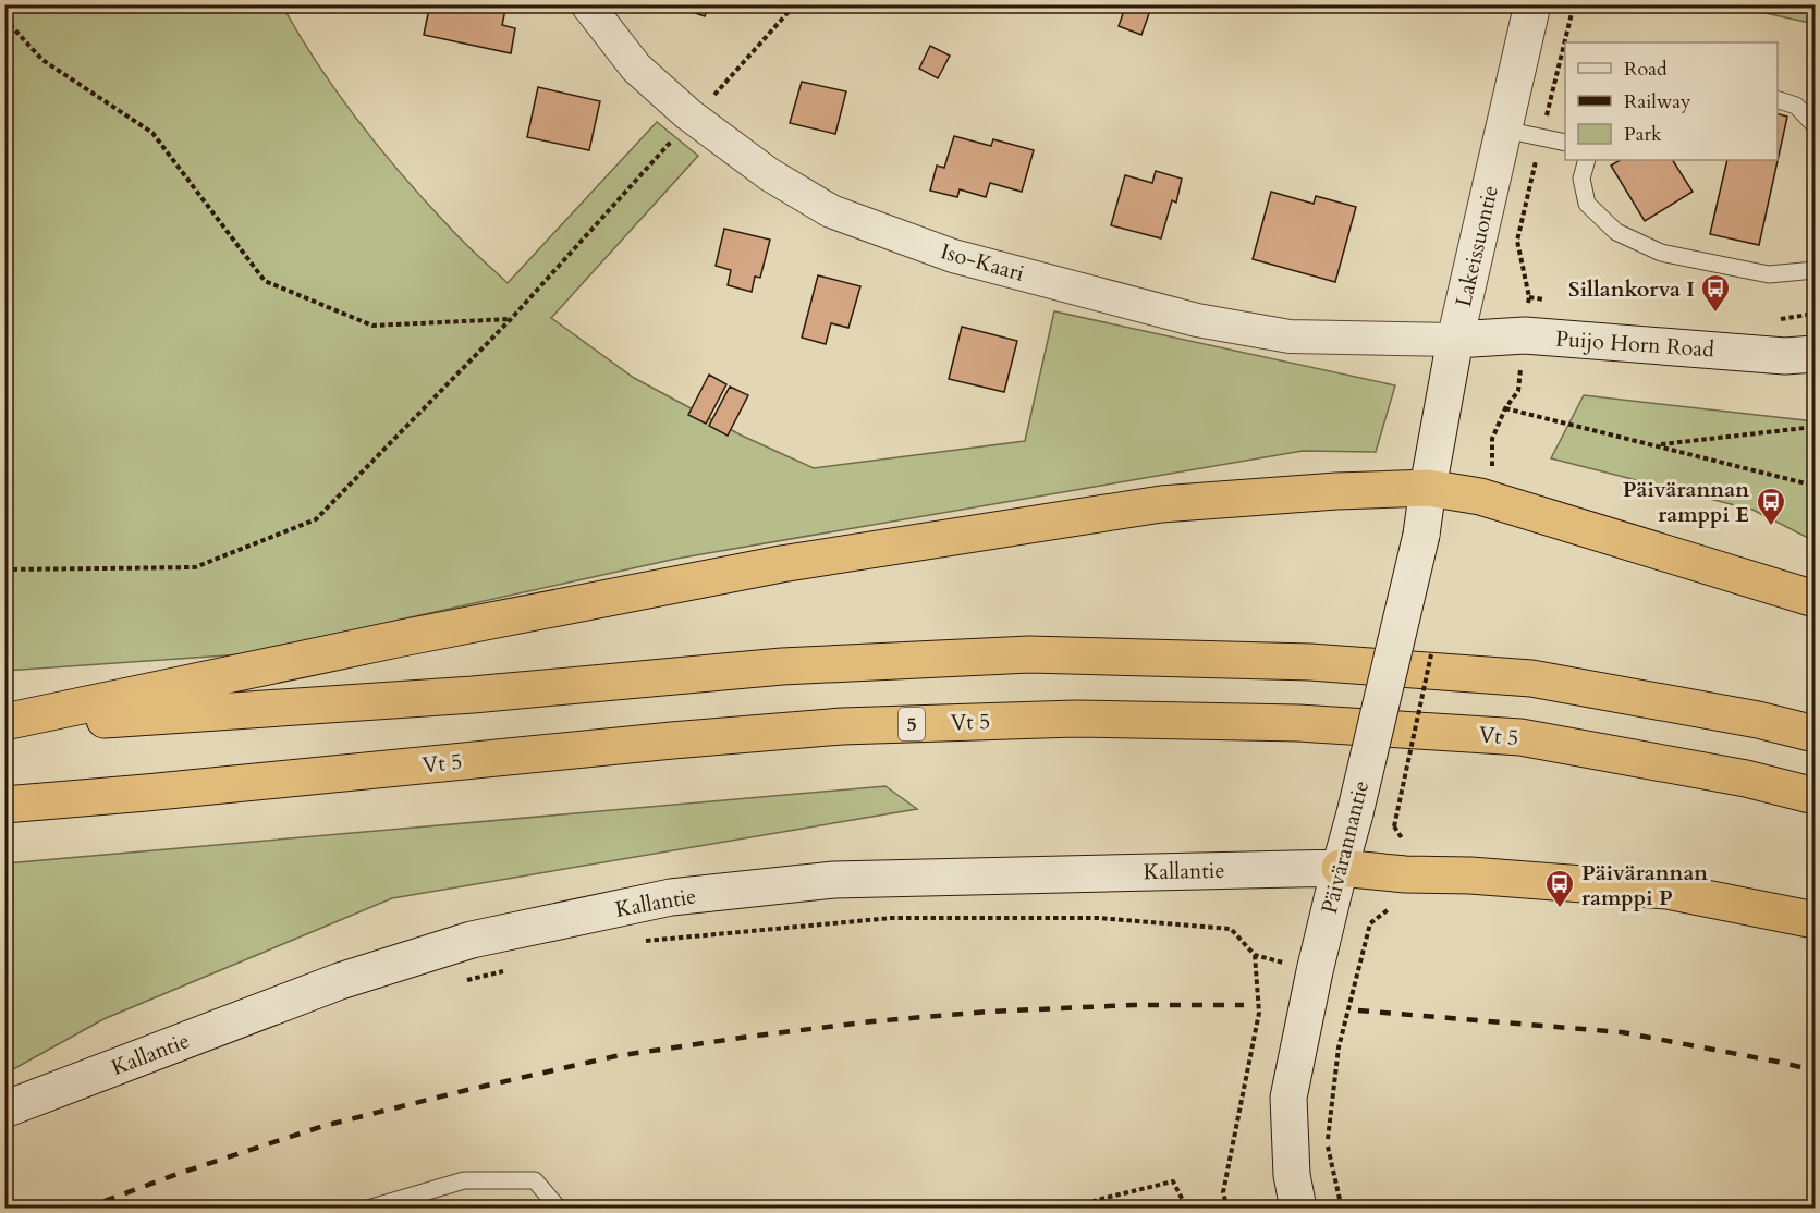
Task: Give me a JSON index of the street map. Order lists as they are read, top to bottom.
{
  "streets": {
    "highway": ["Vt 5", "5"],
    "main road": [
      "Lakeissuontie",
      "Puijo Horn Road",
      "Päivärannantie",
      "Kallantie"
    ],
    "street": ["Iso-Kaari"]
  },
  "crossings": [
    ["Lakeissuontie", "Iso-Kaari"],
    ["Lakeissuontie", "Puijo Horn Road"],
    ["Lakeissuontie", "Päivärannantie"],
    ["Iso-Kaari", "Puijo Horn Road"],
    ["Päivärannantie", "Kallantie"]
  ],
  "places": {
    "bus stop": ["Sillankorva I", "Päivärannan ramppi E", "Päivärannan ramppi P"]
  },
  "legend": ["Road", "Railway", "Park"]
}
